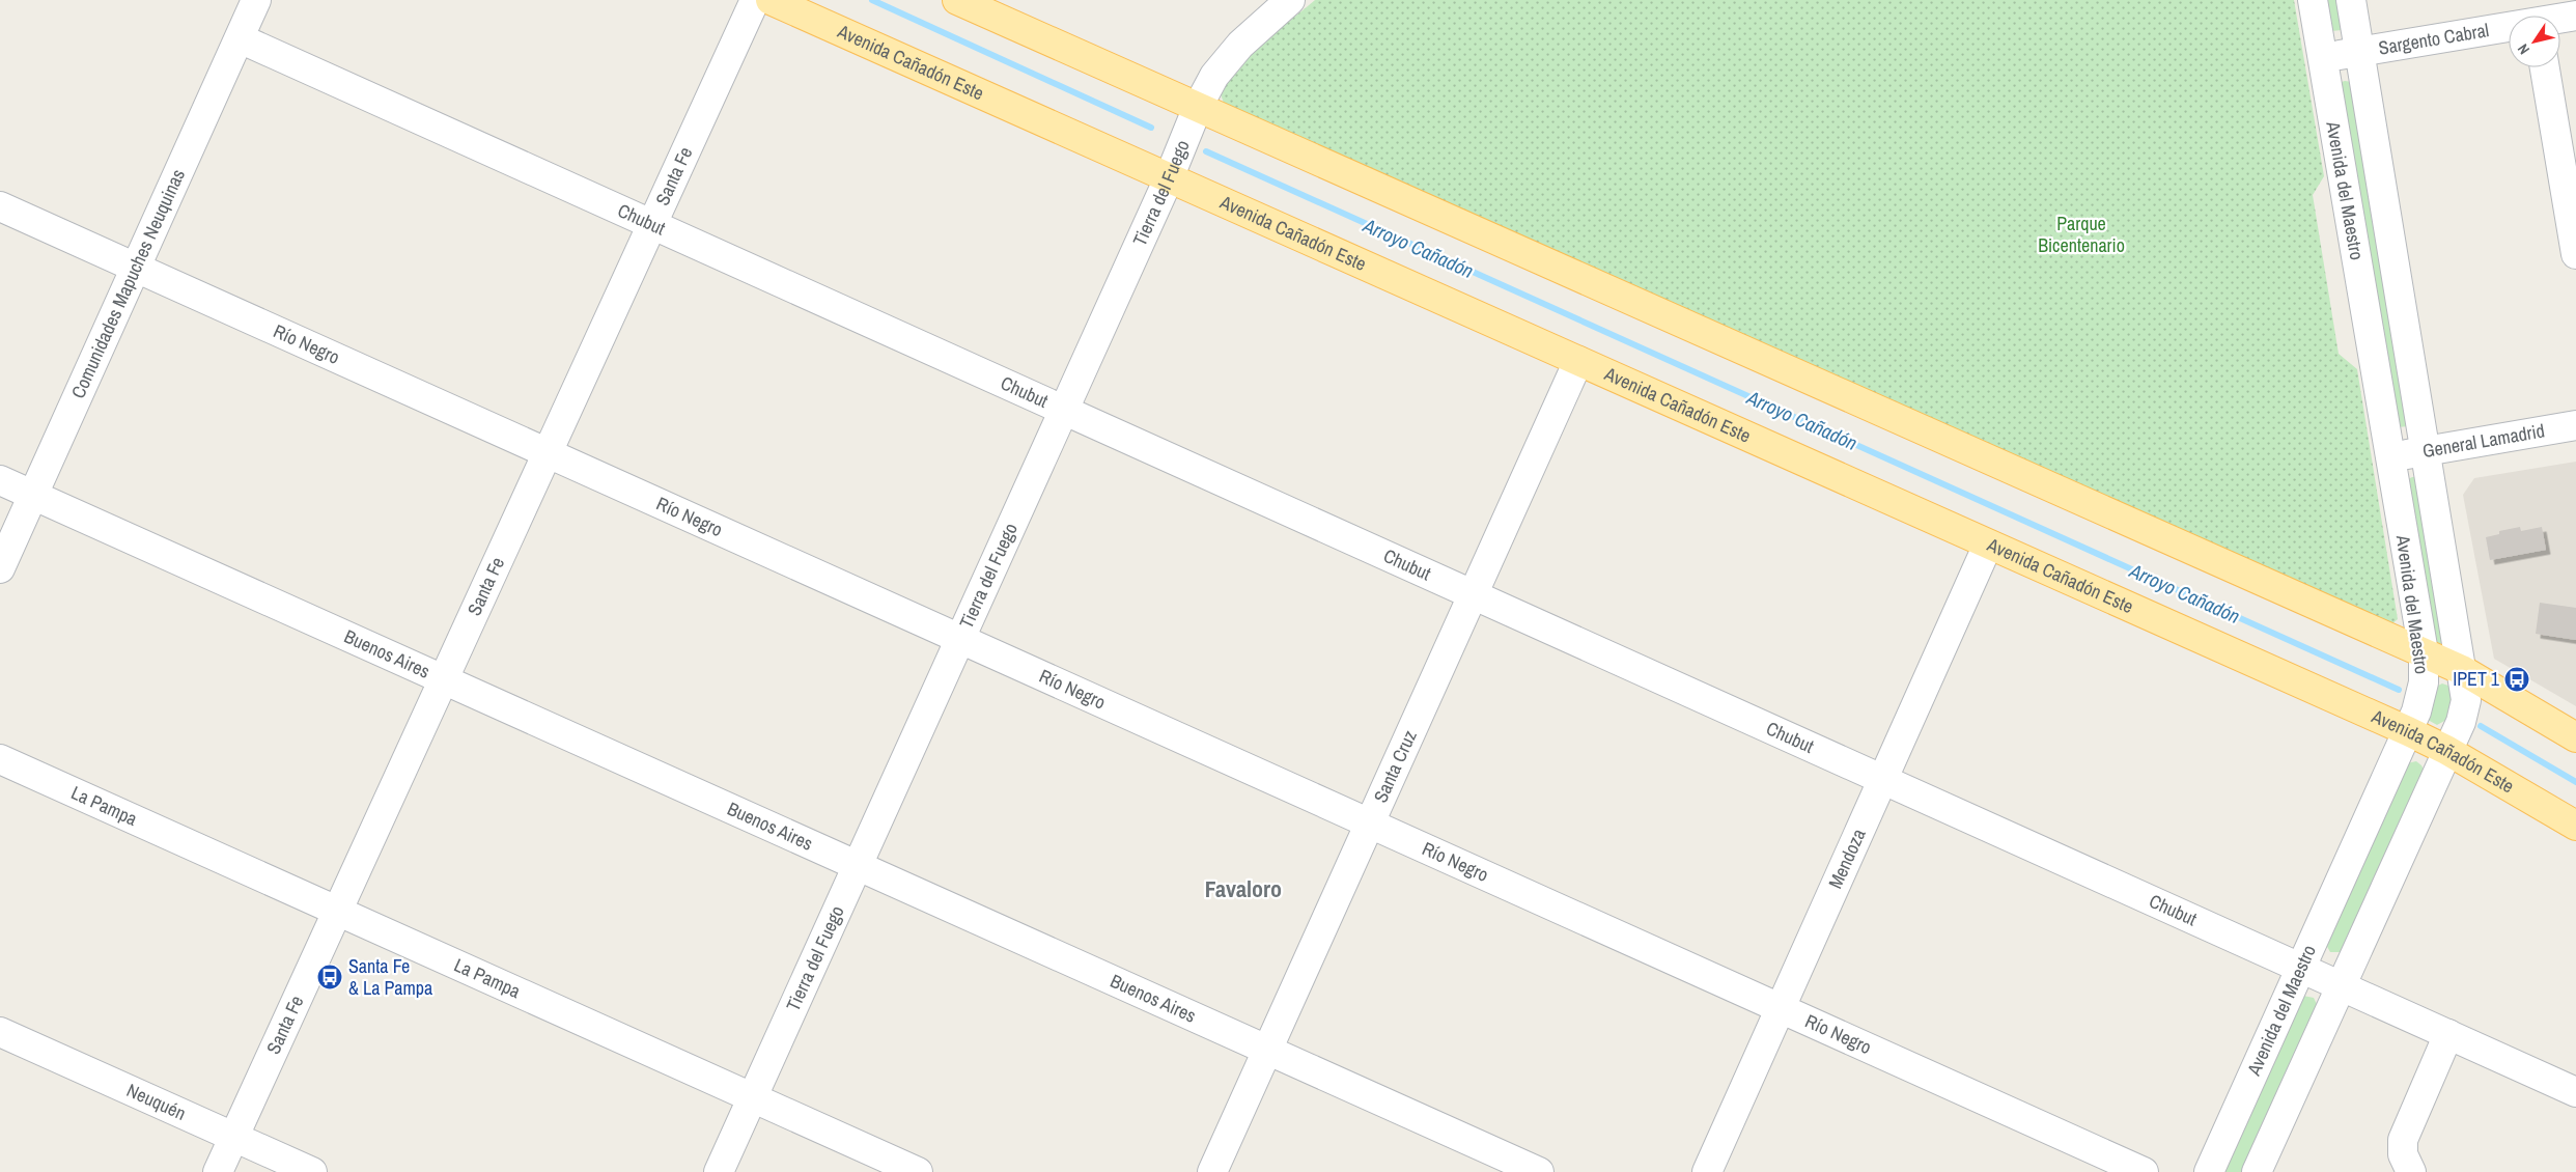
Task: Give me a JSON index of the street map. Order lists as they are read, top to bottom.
{
  "streets": {
    "main road": ["Avenida Cañadón Este"],
    "street": [
      "Sargento Cabral",
      "Santa Fe",
      "Avenida del Maestro",
      "Tierra del Fuego",
      "Chubut",
      "Comunidades Mapuches Neuquinas",
      "Río Negro",
      "General Lamadrid",
      "Buenos Aires",
      "Santa Cruz",
      "La Pampa",
      "Mendoza",
      "Neuquén"
    ]
  },
  "crossings": [
    ["Sargento Cabral", "Avenida del Maestro"],
    ["Avenida Cañadón Este", "Avenida del Maestro"],
    ["Avenida Cañadón Este", "Tierra del Fuego"],
    ["Avenida Cañadón Este", "Santa Cruz"],
    ["Avenida Cañadón Este", "Mendoza"],
    ["Santa Fe", "Chubut"],
    ["Santa Fe", "Río Negro"],
    ["Santa Fe", "Buenos Aires"],
    ["Santa Fe", "La Pampa"],
    ["Santa Fe", "Neuquén"],
    ["Avenida del Maestro", "Chubut"],
    ["Avenida del Maestro", "General Lamadrid"],
    ["Tierra del Fuego", "Chubut"],
    ["Tierra del Fuego", "Río Negro"],
    ["Tierra del Fuego", "Buenos Aires"],
    ["Tierra del Fuego", "La Pampa"],
    ["Chubut", "Comunidades Mapuches Neuquinas"],
    ["Chubut", "Santa Cruz"],
    ["Chubut", "Mendoza"],
    ["Comunidades Mapuches Neuquinas", "Río Negro"],
    ["Comunidades Mapuches Neuquinas", "Buenos Aires"],
    ["Río Negro", "Santa Cruz"],
    ["Río Negro", "Mendoza"],
    ["Buenos Aires", "Santa Cruz"]
  ],
  "districts": ["Favaloro"],
  "water": ["Arroyo Cañadón"],
  "parks": ["Parque Bicentenario"],
  "places": {
    "bus stop": ["IPET 1", "Santa Fe & La Pampa"]
  },
  "north": "bottom left"
}
